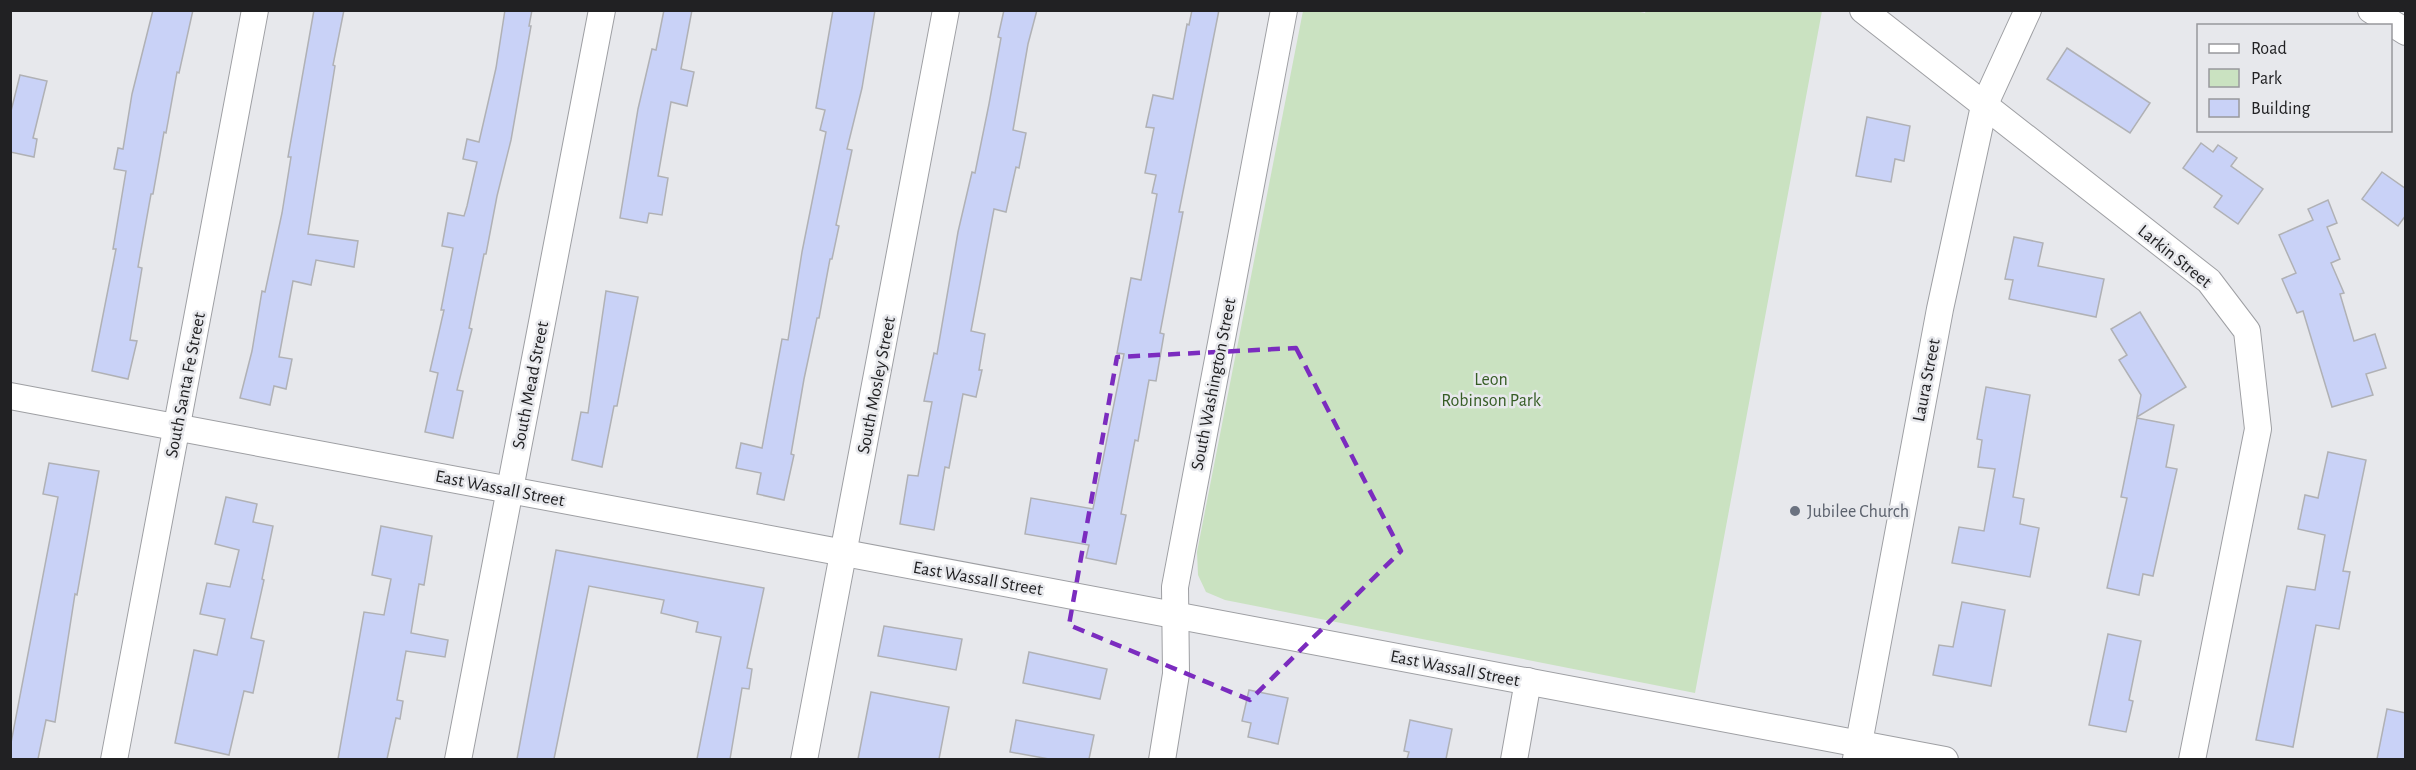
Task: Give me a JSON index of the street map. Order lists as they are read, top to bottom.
{
  "streets": {
    "street": [
      "Larkin Street",
      "Laura Street",
      "South Washington Street",
      "South Santa Fe Street",
      "South Mead Street",
      "South Mosley Street",
      "East Wassall Street"
    ]
  },
  "crossings": [
    ["Larkin Street", "Laura Street"],
    ["Laura Street", "East Wassall Street"],
    ["South Washington Street", "East Wassall Street"],
    ["South Santa Fe Street", "East Wassall Street"],
    ["South Mead Street", "East Wassall Street"],
    ["South Mosley Street", "East Wassall Street"]
  ],
  "parks": ["Leon Robinson Park"],
  "places": ["Jubilee Church"],
  "legend": ["Road", "Park", "Building"]
}
